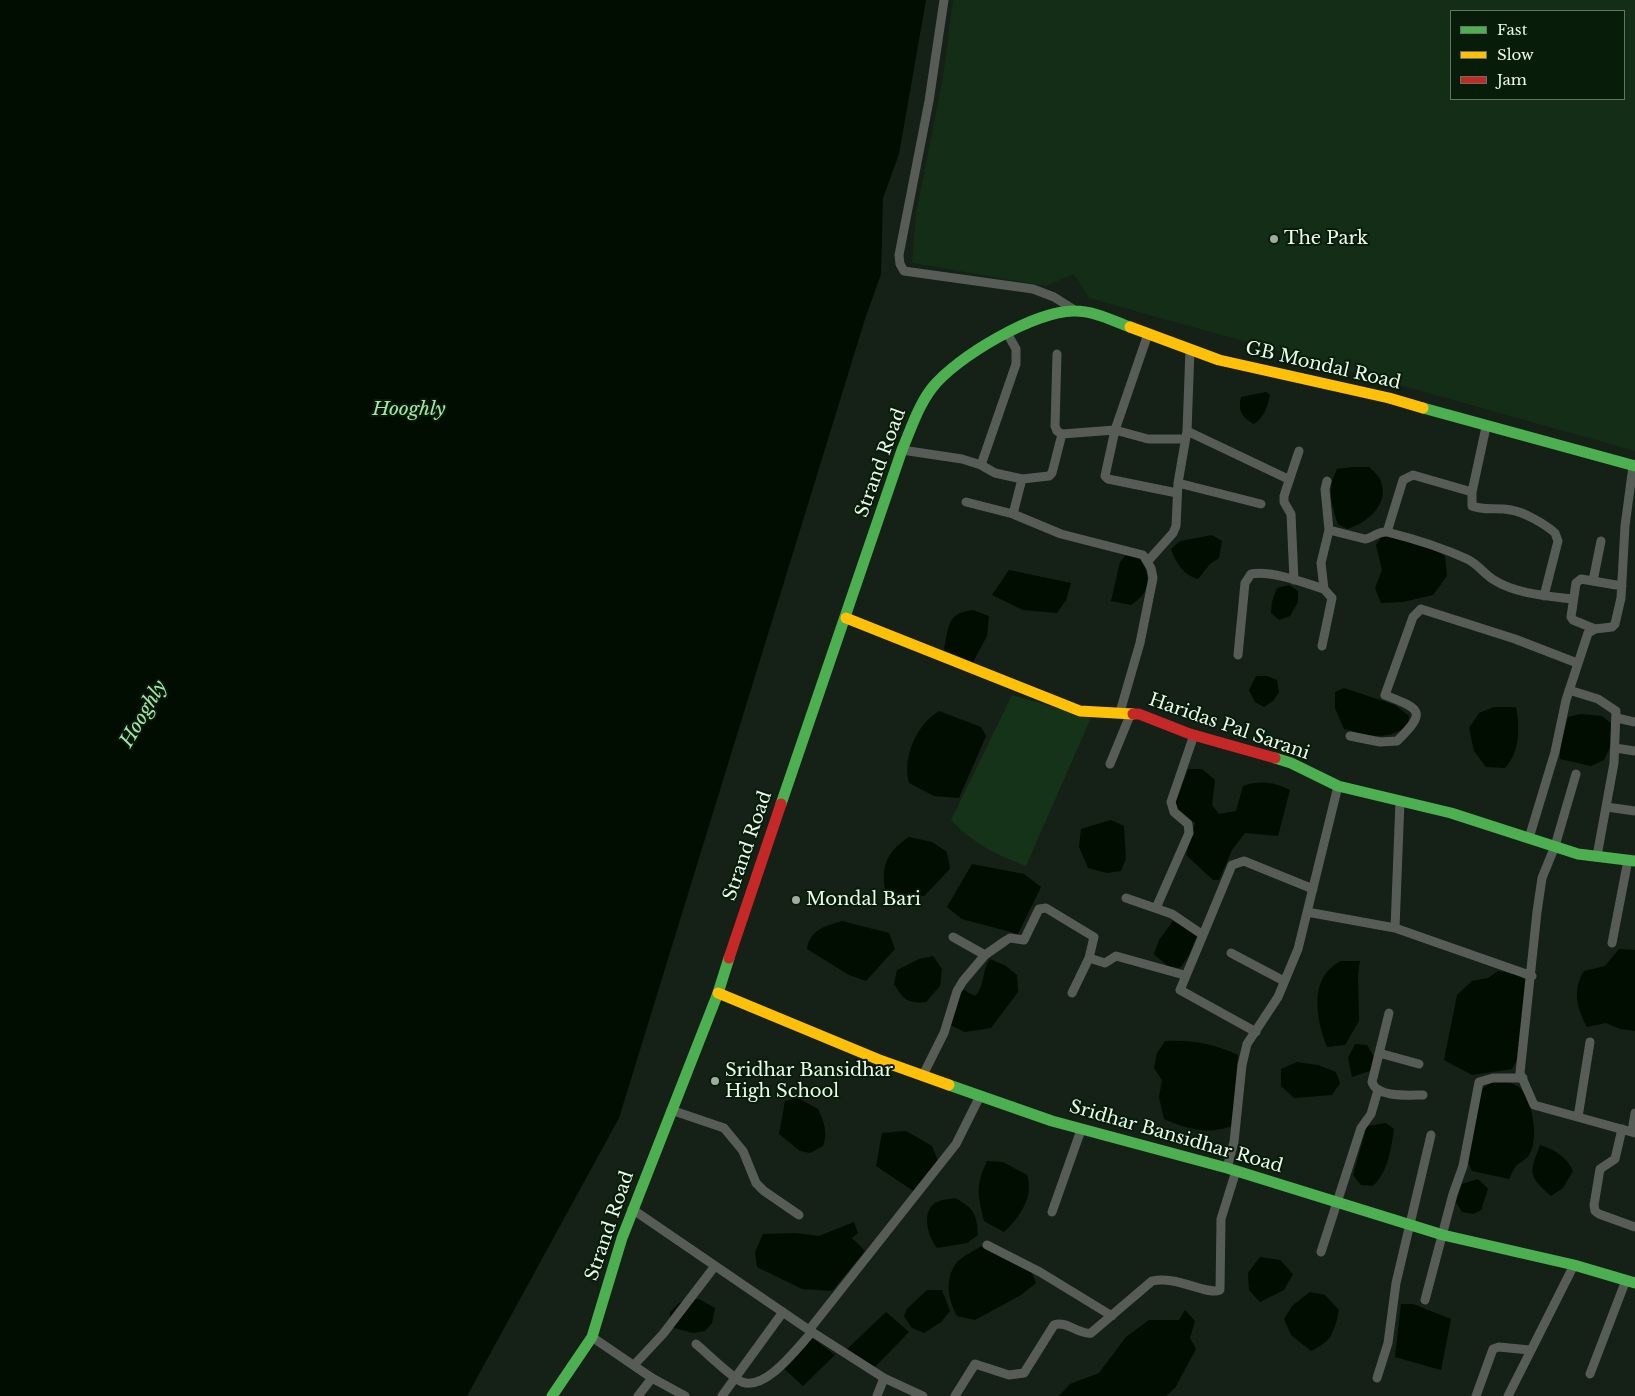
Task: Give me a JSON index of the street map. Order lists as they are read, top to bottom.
{
  "streets": {
    "street": [
      "GB Mondal Road",
      "Strand Road",
      "Haridas Pal Sarani",
      "Sridhar Bansidhar Road"
    ]
  },
  "crossings": [
    ["GB Mondal Road", "Strand Road"],
    ["Strand Road", "Haridas Pal Sarani"],
    ["Strand Road", "Sridhar Bansidhar Road"]
  ],
  "water": ["Hooghly"],
  "places": ["The Park", "Mondal Bari", "Sridhar Bansidhar High School"],
  "legend": ["Fast", "Slow", "Jam"]
}
